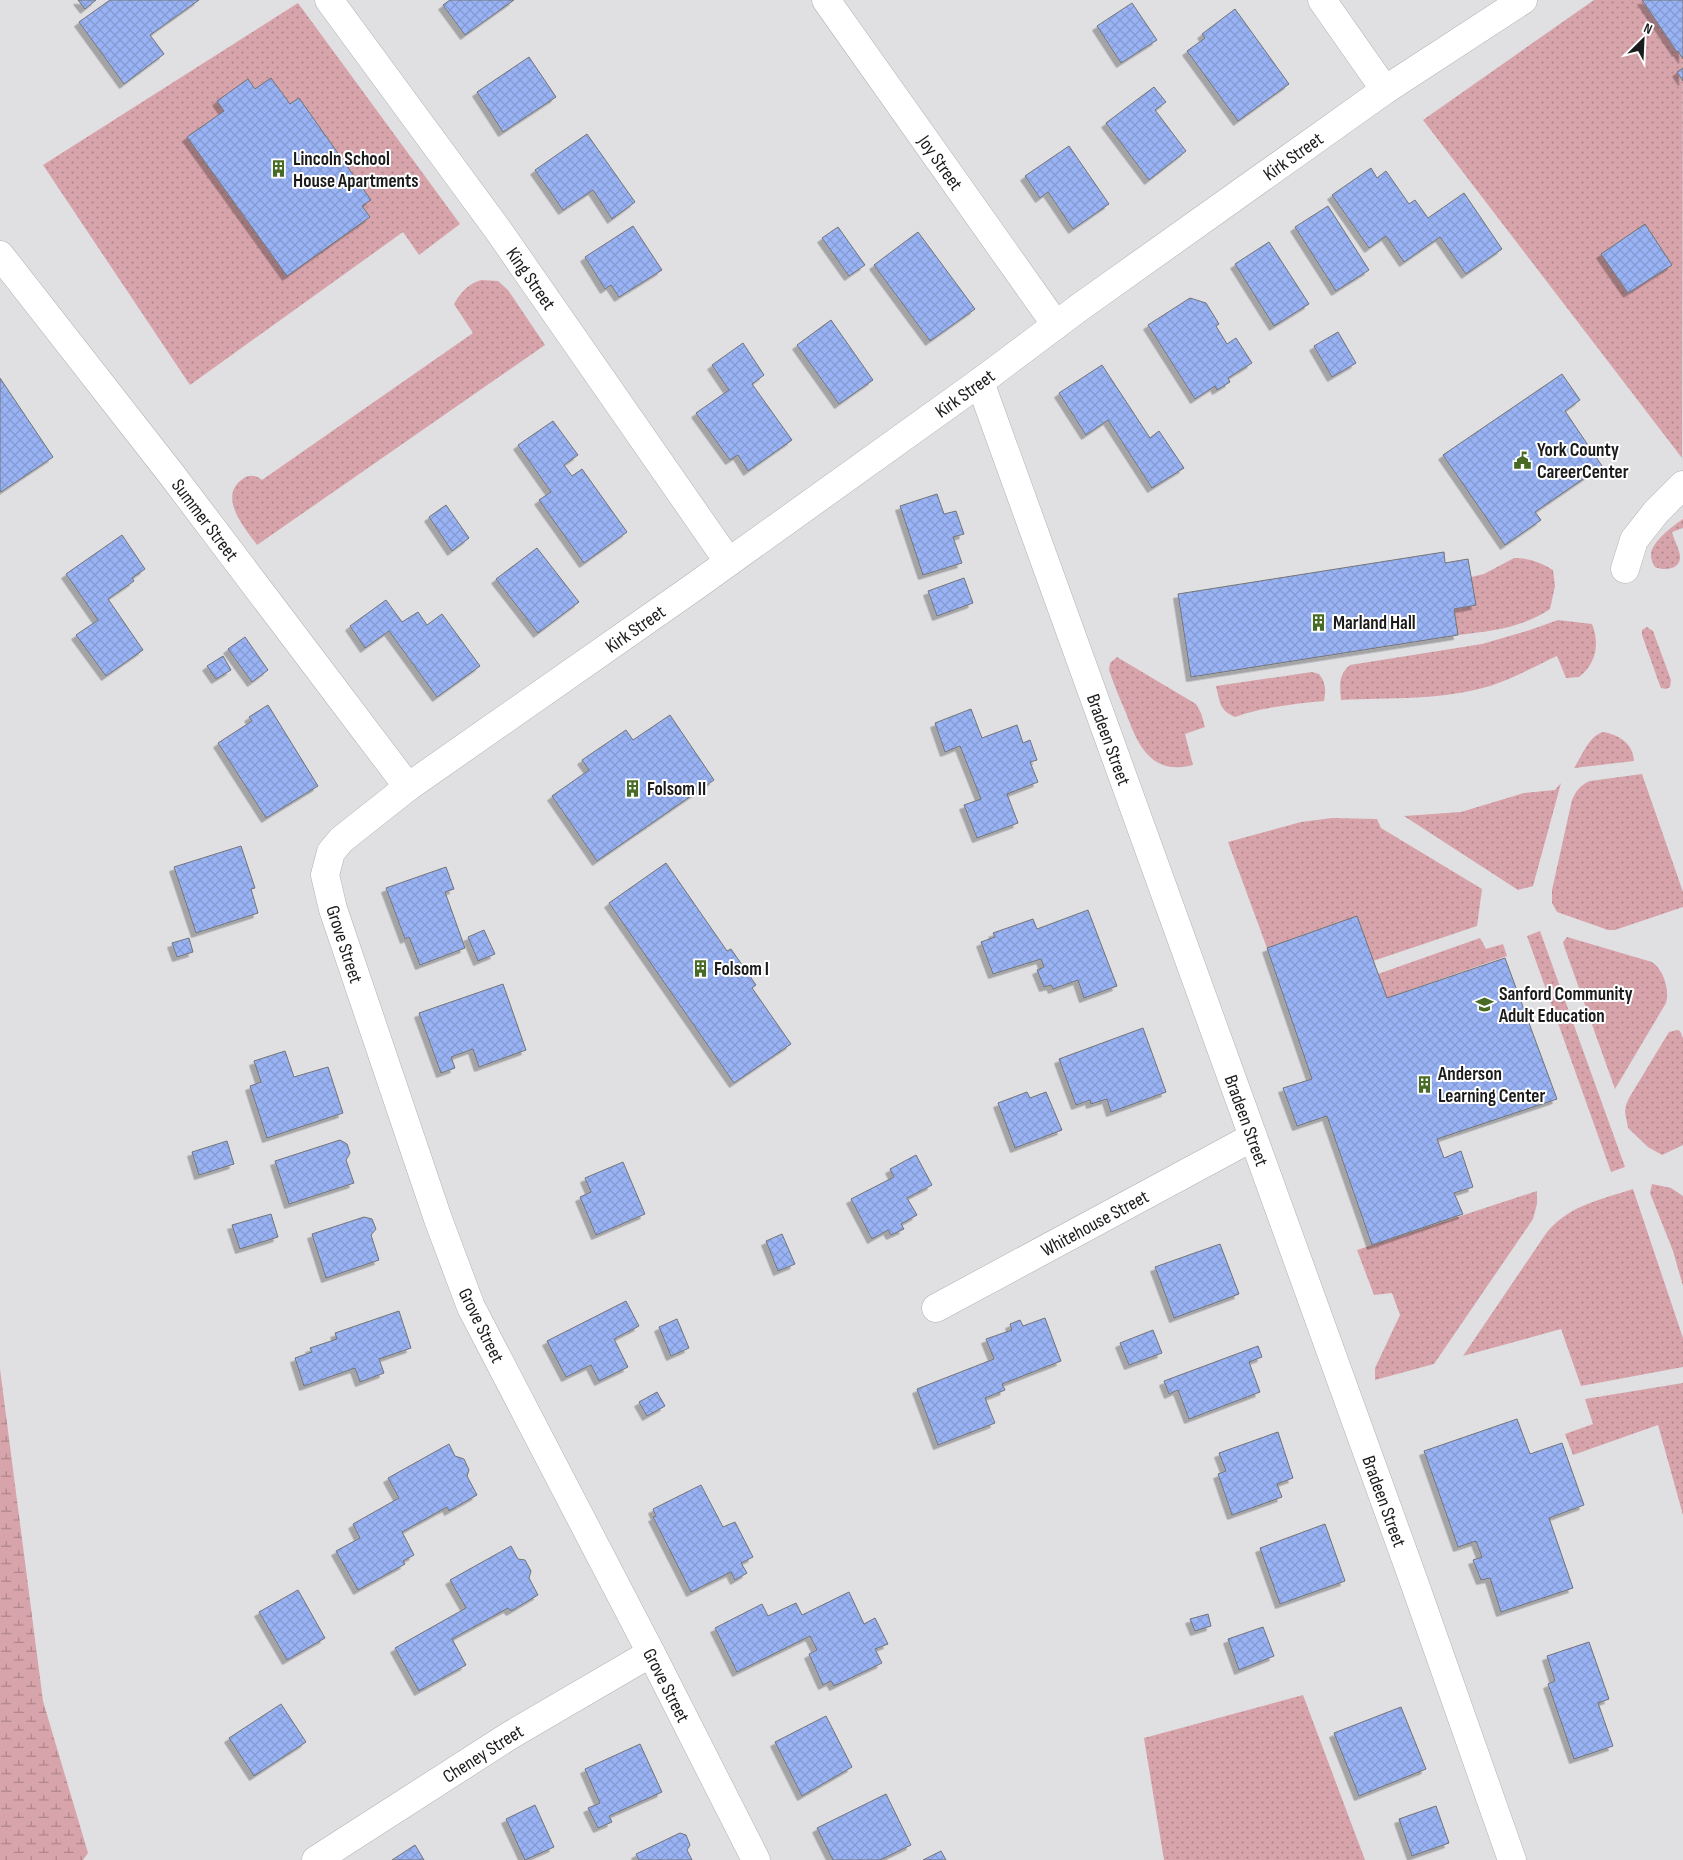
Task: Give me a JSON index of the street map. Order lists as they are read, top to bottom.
{
  "streets": {
    "street": [
      "Kirk Street",
      "Joy Street",
      "King Street",
      "Summer Street",
      "Bradeen Street",
      "Grove Street",
      "Whitehouse Street",
      "Cheney Street"
    ]
  },
  "crossings": [
    ["Kirk Street", "Joy Street"],
    ["Kirk Street", "King Street"],
    ["Kirk Street", "Summer Street"],
    ["Kirk Street", "Bradeen Street"],
    ["Kirk Street", "Grove Street"],
    ["Summer Street", "Grove Street"],
    ["Bradeen Street", "Whitehouse Street"],
    ["Grove Street", "Cheney Street"]
  ],
  "places": {
    "building": [
      "Lincoln School House Apartments",
      "Marland Hall",
      "Folsom II",
      "Folsom I",
      "Anderson Learning Center"
    ],
    "public building": ["York County CareerCenter"],
    "school or university": ["Sanford Community Adult Education"]
  },
  "north": "top right"
}
